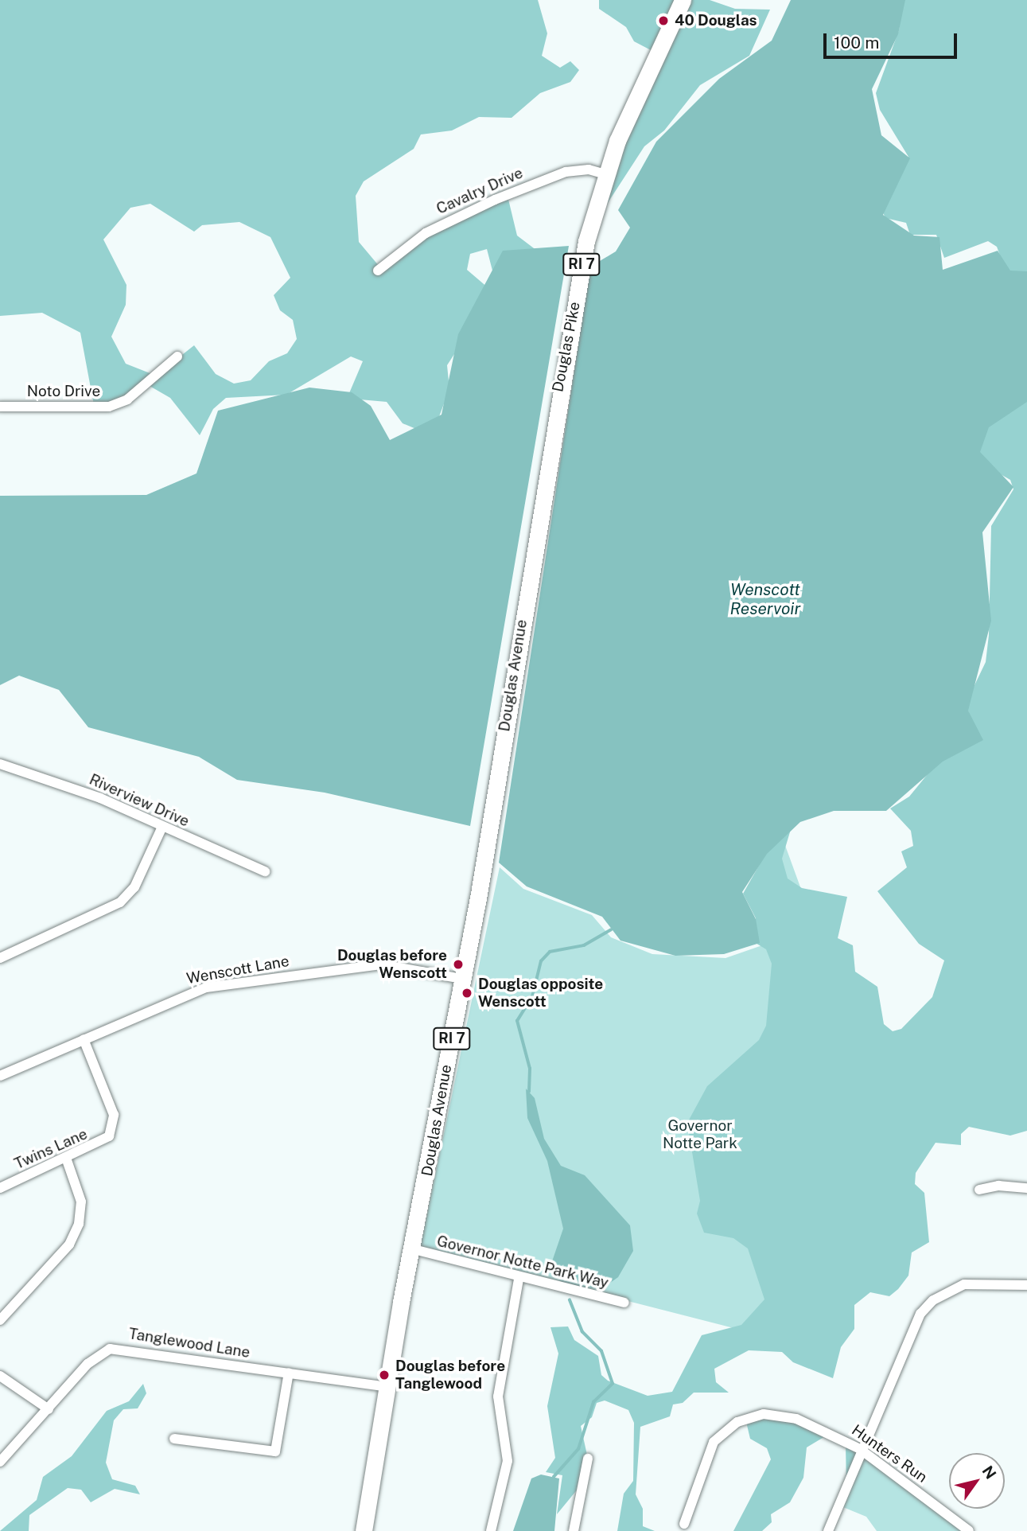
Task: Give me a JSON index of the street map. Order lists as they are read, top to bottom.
{
  "streets": {
    "main road": ["RI 7", "Douglas Pike", "Douglas Avenue"],
    "street": [
      "Cavalry Drive",
      "Noto Drive",
      "Riverview Drive",
      "Wenscott Lane",
      "Twins Lane",
      "Governor Notte Park Way",
      "Tanglewood Lane",
      "Hunters Run"
    ]
  },
  "crossings": [
    ["Cavalry Drive", "Douglas Pike"],
    ["Douglas Pike", "Douglas Avenue"],
    ["Douglas Avenue", "Wenscott Lane"],
    ["Douglas Avenue", "Governor Notte Park Way"],
    ["Douglas Avenue", "Tanglewood Lane"],
    ["Wenscott Lane", "Twins Lane"]
  ],
  "water": ["Wenscott Reservoir"],
  "parks": ["Governor Notte Park"],
  "places": [
    "40 Douglas",
    "Douglas before Wenscott",
    "Douglas opposite Wenscott",
    "Douglas before Tanglewood"
  ],
  "scale_bar": "100 m",
  "north": "top right"
}
